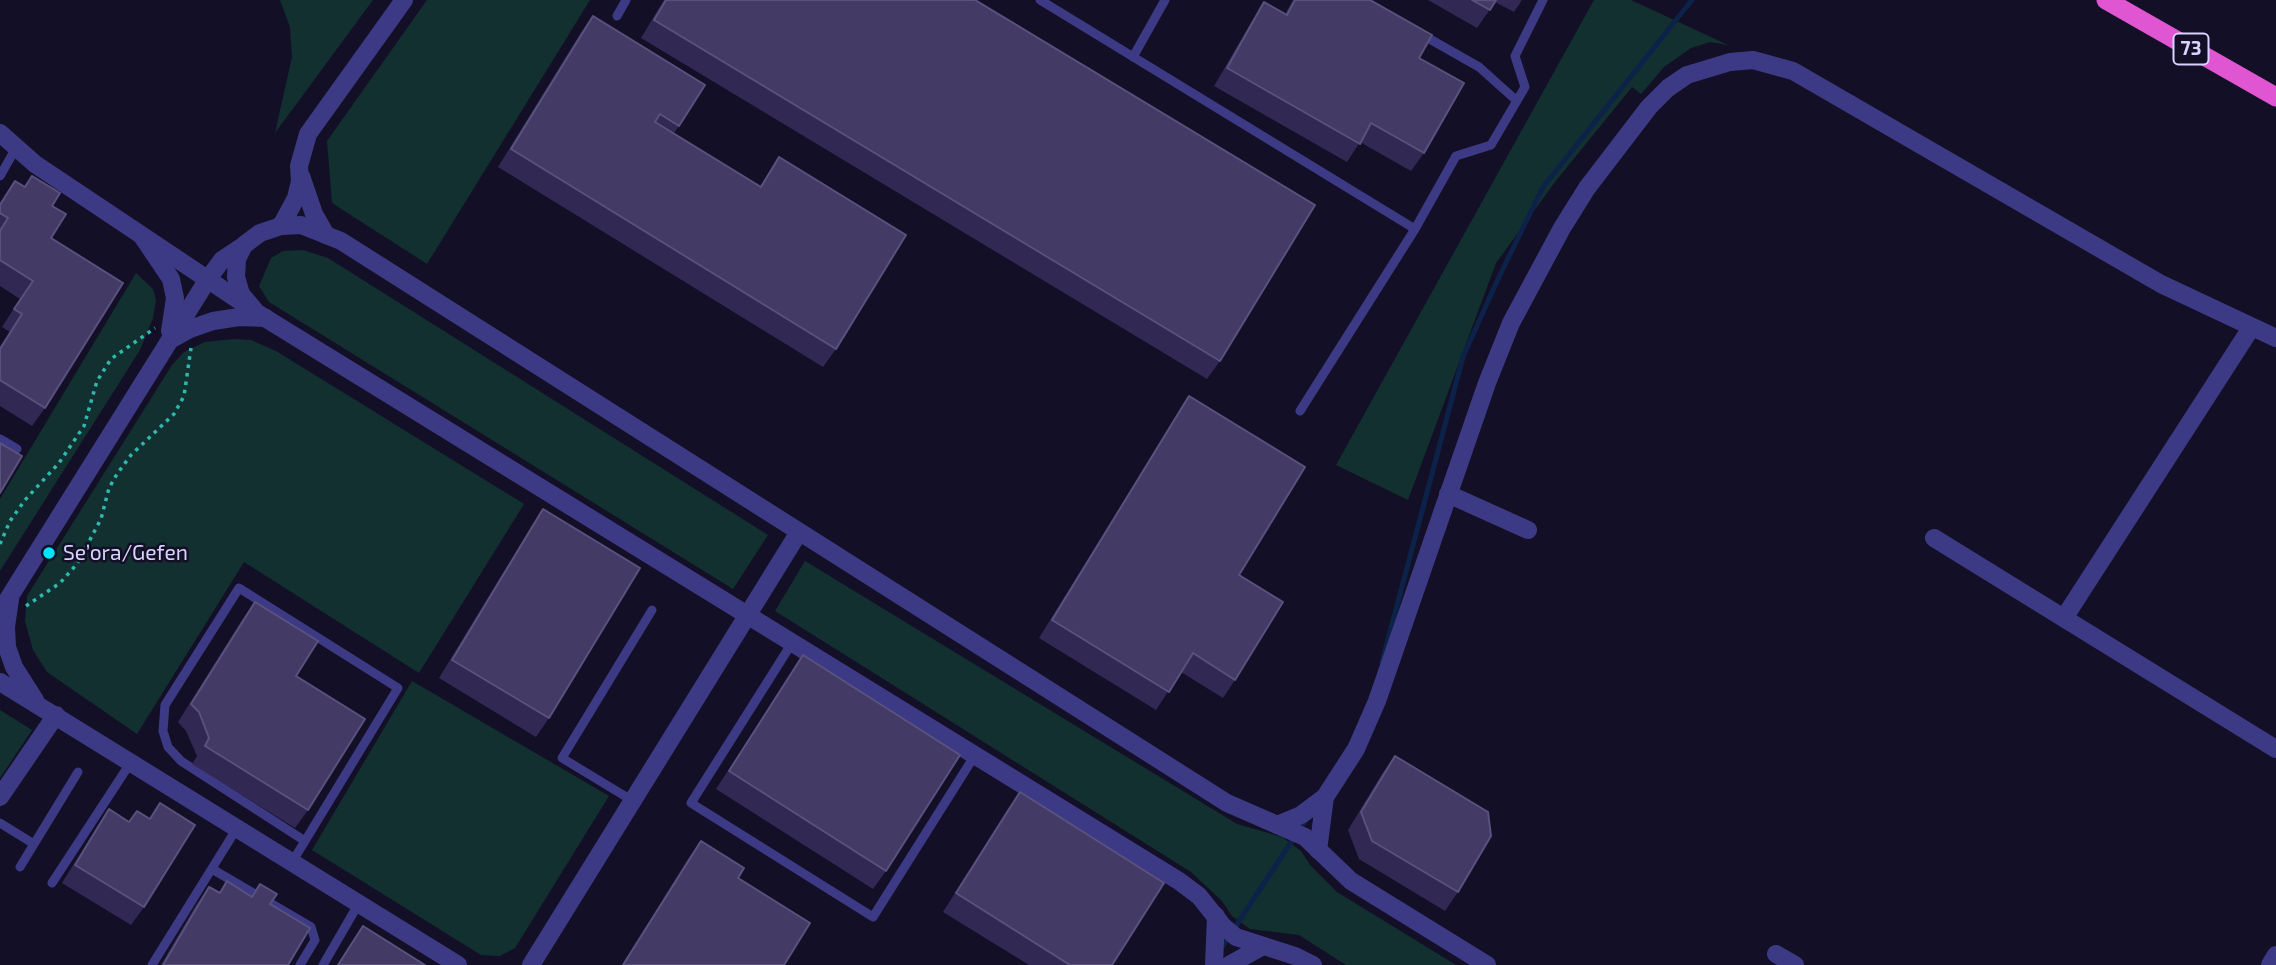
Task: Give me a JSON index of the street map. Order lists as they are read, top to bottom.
{
  "streets": {
    "highway": ["73"]
  },
  "places": ["Se’ora/Gefen"]
}
